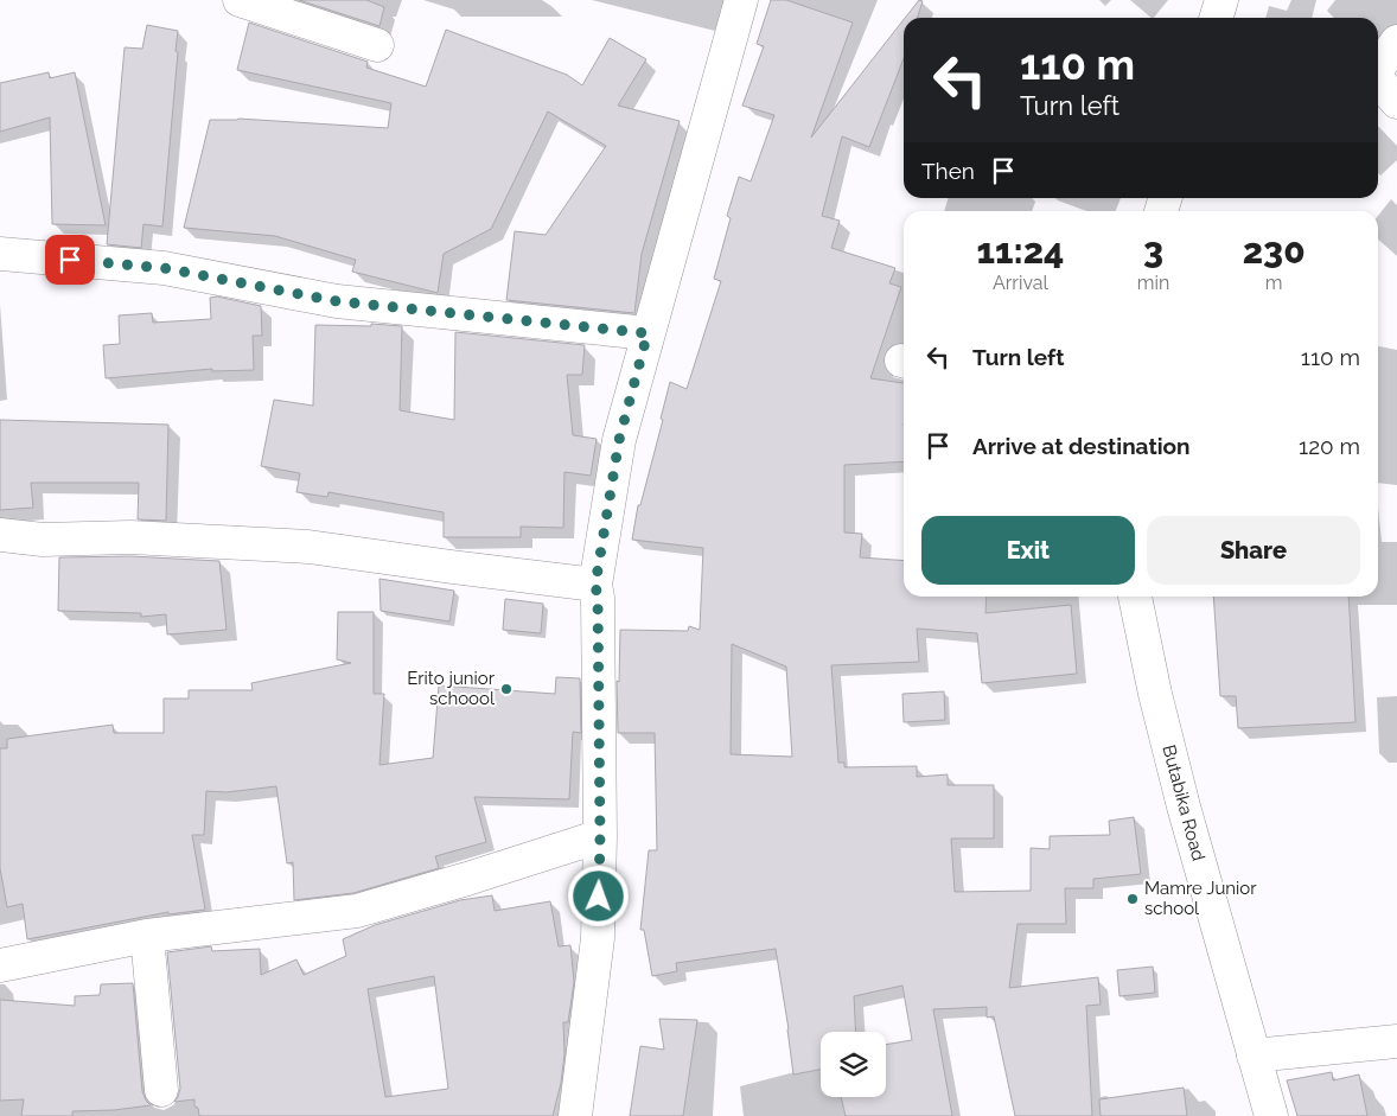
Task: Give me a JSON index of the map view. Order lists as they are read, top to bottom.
{
  "streets": {
    "street": ["Butabika Road"]
  },
  "places": ["Erito junior schoool", "Mamre Junior school"],
  "page": {
    "turn": ["110 m", "Turn left"],
    "then": "Then",
    "eta": [
      "11:24",
      "Arrival",
      "3",
      "min",
      "230",
      "m"
    ],
    "list": [
      {
        "name": "Turn left",
        "value": "110 m"
      },
      {
        "name": "Arrive at destination",
        "value": "120 m"
      }
    ],
    "buttons": ["Exit", "Share"]
  }
}
